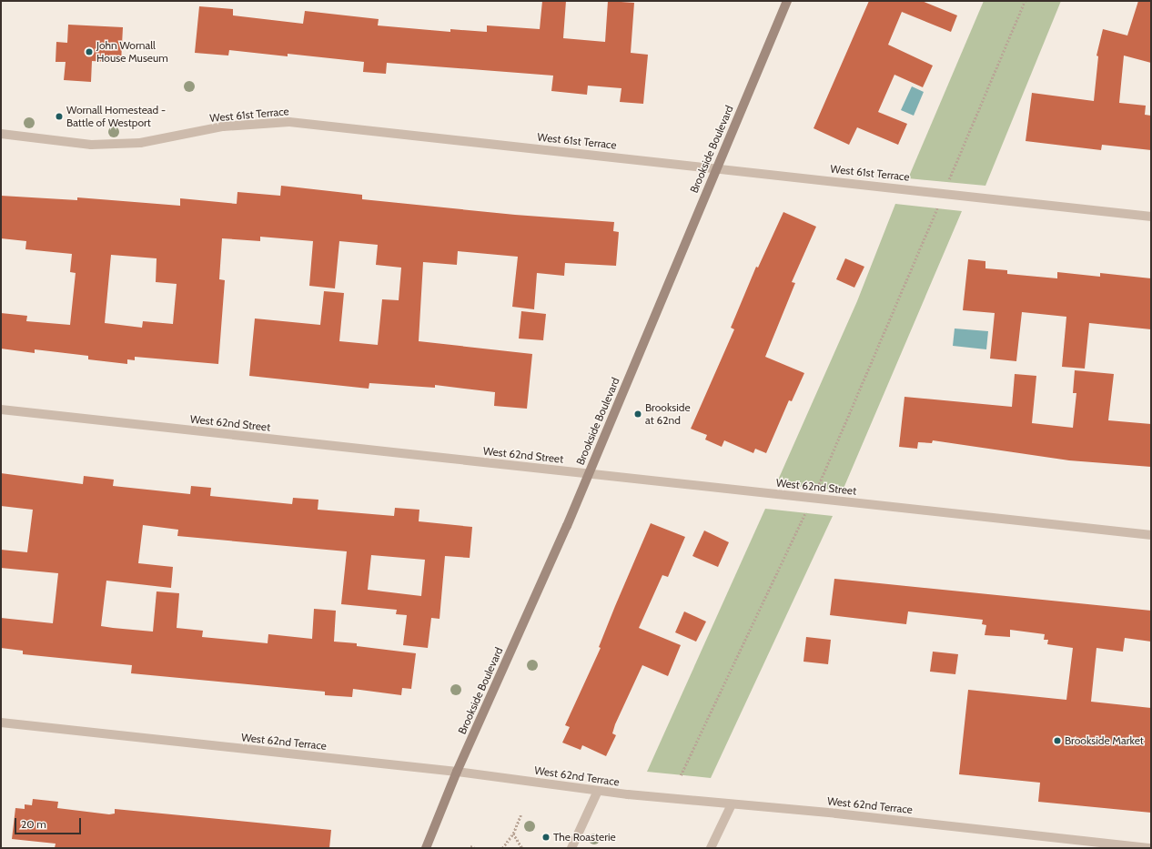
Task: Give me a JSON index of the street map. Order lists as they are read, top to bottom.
{
  "streets": {
    "main road": ["Brookside Boulevard"],
    "street": ["West 61st Terrace", "West 62nd Street", "West 62nd Terrace"]
  },
  "crossings": [
    ["West 61st Terrace", "Brookside Boulevard"],
    ["Brookside Boulevard", "West 62nd Street"],
    ["Brookside Boulevard", "West 62nd Terrace"]
  ],
  "places": [
    "John Wornall House Museum",
    "Wornall Homestead - Battle of Westport",
    "Brookside at 62nd",
    "Brookside Market",
    "The Roasterie"
  ],
  "scale_bar": "20 m"
}
